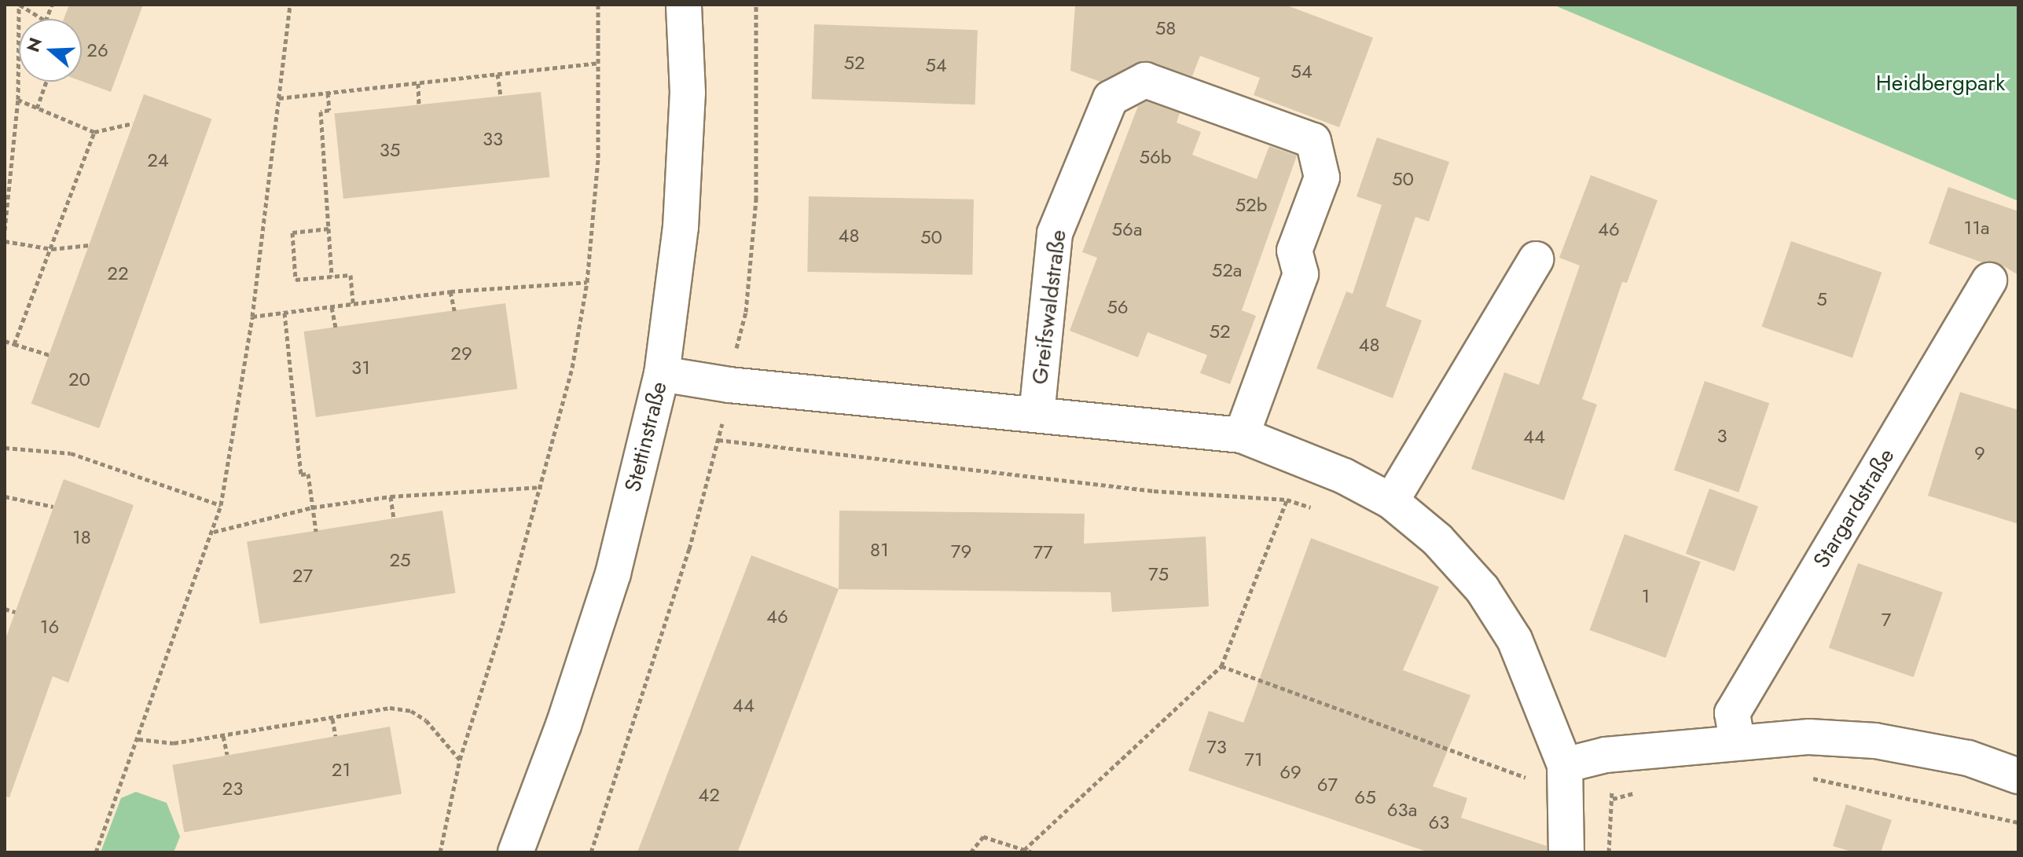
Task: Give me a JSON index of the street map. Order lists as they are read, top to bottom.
{
  "streets": {
    "street": ["Greifswaldstraße", "Stettinstraße", "Stargardstraße"]
  },
  "crossings": [
    ["Greifswaldstraße", "Stettinstraße"]
  ],
  "parks": ["Heidbergpark"],
  "house_numbers": [
    "58",
    "26",
    "52",
    "54",
    "54",
    "33",
    "35",
    "56b",
    "24",
    "50",
    "52b",
    "11a",
    "56a",
    "46",
    "48",
    "50",
    "52a",
    "22",
    "5",
    "56",
    "52",
    "48",
    "29",
    "31",
    "20",
    "3",
    "44",
    "9",
    "18",
    "81",
    "79",
    "77",
    "25",
    "75",
    "27",
    "1",
    "46",
    "7",
    "16",
    "44",
    "73",
    "71",
    "21",
    "69",
    "67",
    "23",
    "42",
    "65",
    "63a",
    "63"
  ],
  "north": "left"
}
